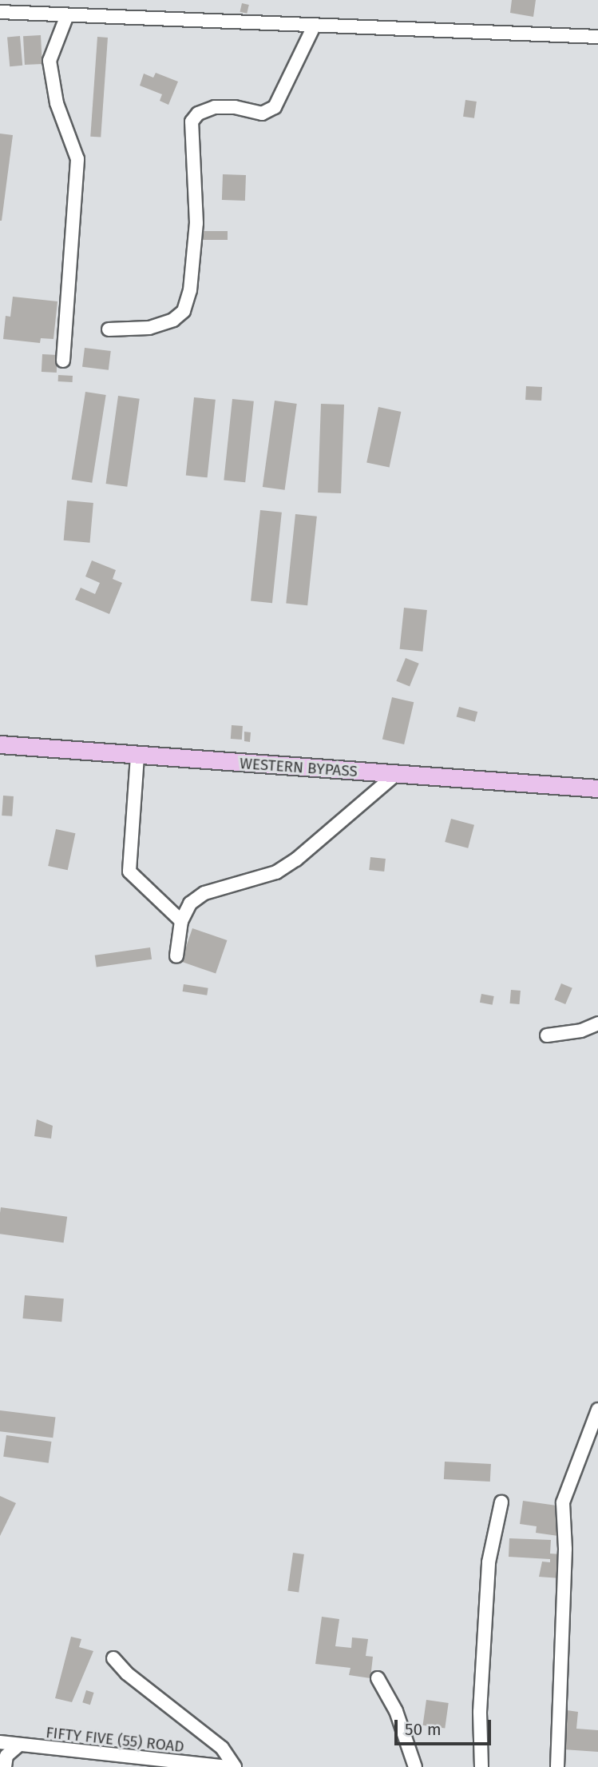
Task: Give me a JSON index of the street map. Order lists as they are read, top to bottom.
{
  "streets": {
    "main road": ["WESTERN BYPASS"],
    "street": ["FIFTY FIVE (55) ROAD"]
  },
  "scale_bar": "50 m"
}
